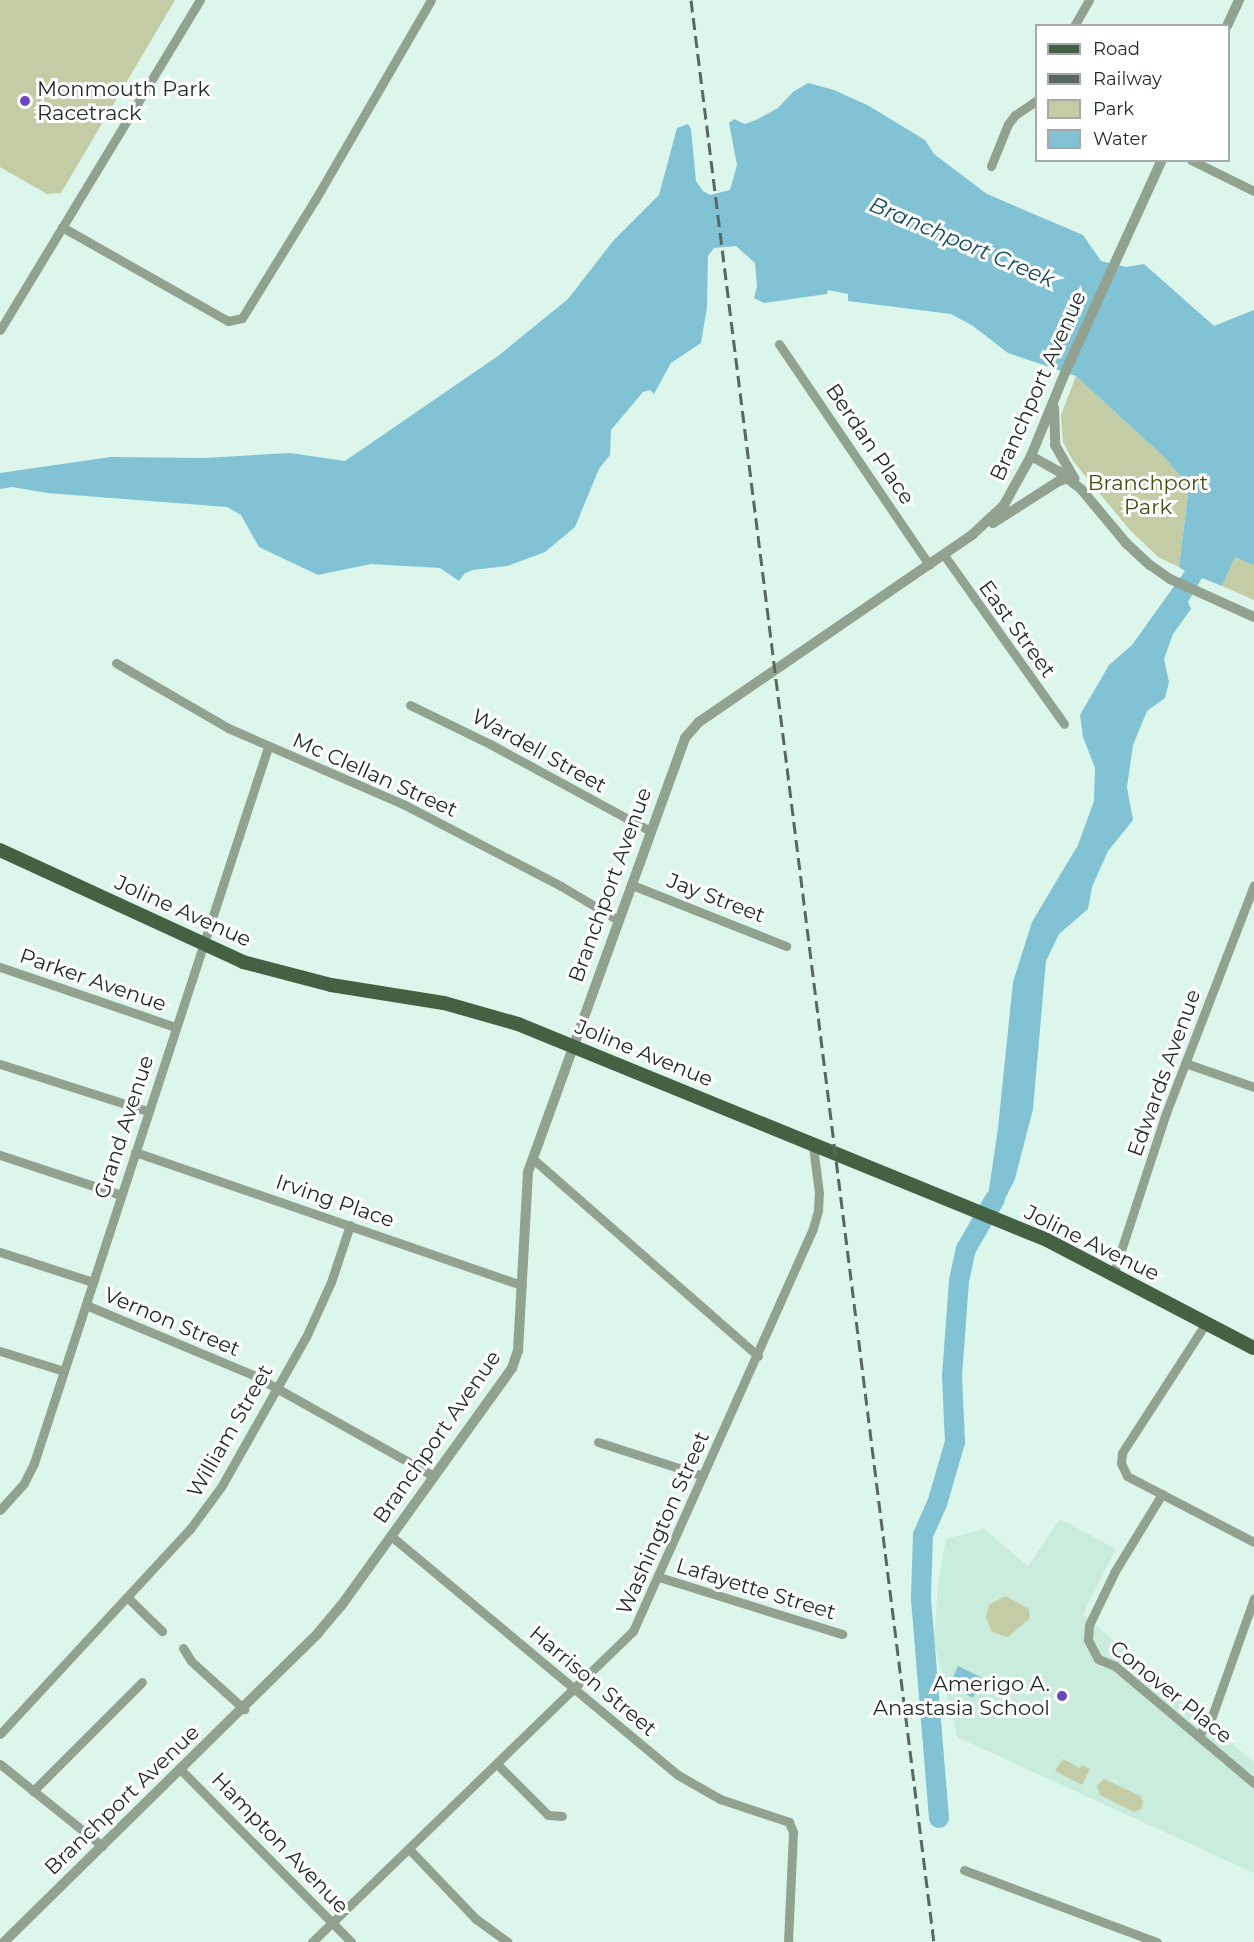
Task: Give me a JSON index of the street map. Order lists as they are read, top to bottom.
{
  "streets": {
    "main road": ["Joline Avenue"],
    "street": [
      "Branchport Avenue",
      "Berdan Place",
      "East Street",
      "Wardell Street",
      "Mc Clellan Street",
      "Jay Street",
      "Parker Avenue",
      "Edwards Avenue",
      "Grand Avenue",
      "Irving Place",
      "Vernon Street",
      "William Street",
      "Washington Street",
      "Lafayette Street",
      "Harrison Street",
      "Conover Place",
      "Hampton Avenue"
    ]
  },
  "crossings": [
    ["Branchport Avenue", "Berdan Place"],
    ["Branchport Avenue", "East Street"],
    ["Branchport Avenue", "Wardell Street"],
    ["Branchport Avenue", "Mc Clellan Street"],
    ["Branchport Avenue", "Jay Street"],
    ["Branchport Avenue", "Joline Avenue"],
    ["Branchport Avenue", "Irving Place"],
    ["Branchport Avenue", "Vernon Street"],
    ["Branchport Avenue", "Harrison Street"],
    ["Branchport Avenue", "Hampton Avenue"],
    ["Mc Clellan Street", "Grand Avenue"],
    ["Joline Avenue", "Edwards Avenue"],
    ["Joline Avenue", "Grand Avenue"],
    ["Joline Avenue", "Washington Street"],
    ["Parker Avenue", "Grand Avenue"],
    ["Grand Avenue", "Irving Place"],
    ["Grand Avenue", "Vernon Street"],
    ["Irving Place", "William Street"],
    ["Vernon Street", "William Street"],
    ["Washington Street", "Lafayette Street"],
    ["Washington Street", "Harrison Street"],
    ["Washington Street", "Hampton Avenue"]
  ],
  "water": ["Branchport Creek"],
  "parks": ["Branchport Park"],
  "places": ["Monmouth Park Racetrack", "Amerigo A. Anastasia School"],
  "legend": [
    "Road",
    "Railway",
    "Park",
    "Water"
  ]
}
